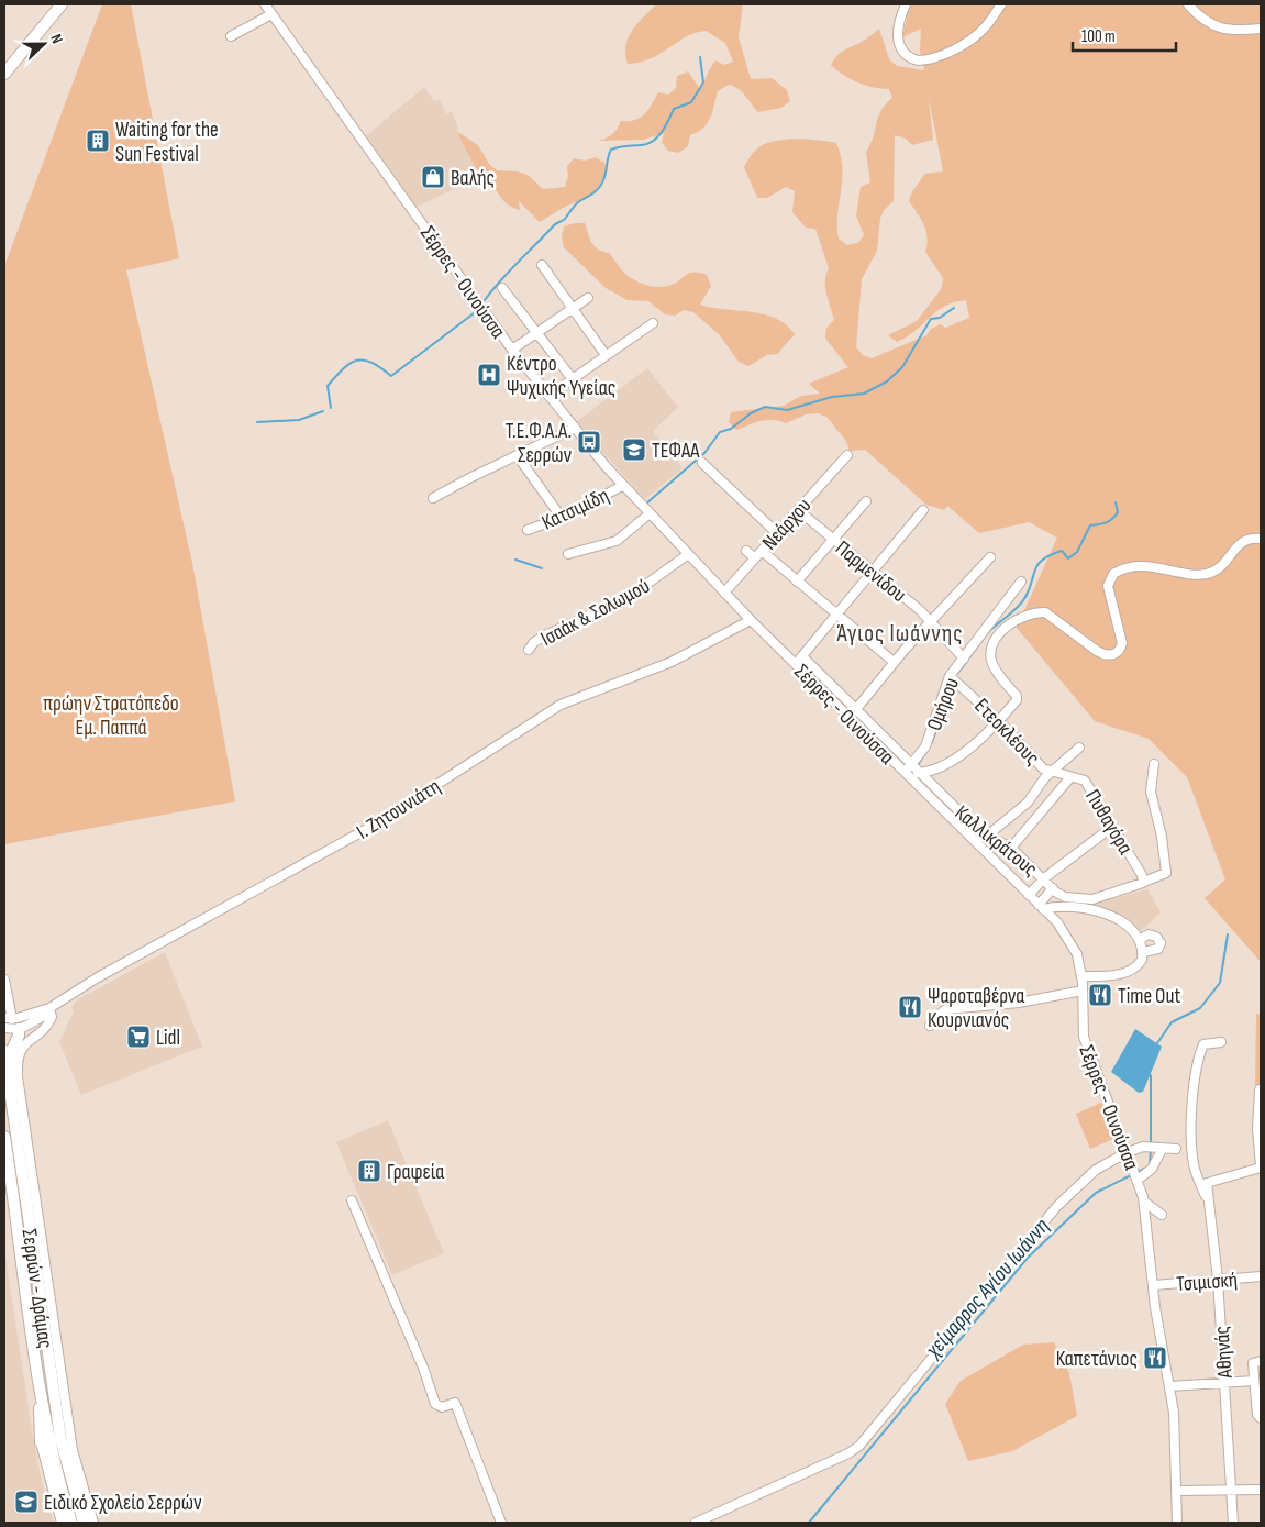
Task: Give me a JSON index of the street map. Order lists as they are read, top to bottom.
{
  "streets": {
    "main road": ["Σερρών - Δράμας"],
    "street": [
      "Σέρρες - Οινούσσα",
      "Κατσιμίδη",
      "Νεάρχου",
      "Παρμενίδου",
      "Ισαάκ & Σολωμού",
      "Ομήρου",
      "Ετεοκλέους",
      "Ι. Ζητουνιάτη",
      "Πυθαγόρα",
      "Καλλικράτους",
      "Τσιμισκή",
      "Αθηνάς"
    ]
  },
  "crossings": [
    ["Σέρρες - Οινούσσα", "Κατσιμίδη"],
    ["Σέρρες - Οινούσσα", "Νεάρχου"],
    ["Σέρρες - Οινούσσα", "Ισαάκ & Σολωμού"],
    ["Σέρρες - Οινούσσα", "Ομήρου"],
    ["Σέρρες - Οινούσσα", "Ι. Ζητουνιάτη"],
    ["Σέρρες - Οινούσσα", "Καλλικράτους"],
    ["Σέρρες - Οινούσσα", "Τσιμισκή"],
    ["Νεάρχου", "Παρμενίδου"],
    ["Παρμενίδου", "Ομήρου"],
    ["Ομήρου", "Ετεοκλέους"],
    ["Ομήρου", "Καλλικράτους"],
    ["Ετεοκλέους", "Πυθαγόρα"],
    ["Πυθαγόρα", "Καλλικράτους"],
    ["Τσιμισκή", "Αθηνάς"]
  ],
  "districts": ["Άγιος Ιωάννης"],
  "water": ["χείμαρρος Αγίου Ιωάννη"],
  "parks": ["πρώην Στρατόπεδο Εμ. Παππά"],
  "places": {
    "building": ["Waiting for the Sun Festival", "Γραφεία"],
    "shop": ["Βαλής"],
    "hospital": ["Κέντρο Ψυχικής Υγείας"],
    "bus stop": ["Τ.Ε.Φ.Α.Α. Σερρών"],
    "school or university": ["ΤΕΦΑΑ", "Ειδικό Σχολείο Σερρών"],
    "restaurant": ["Time Out", "Ψαροταβέρνα Κουρνιανός", "Καπετάνιος"],
    "supermarket": ["Lidl"]
  },
  "scale_bar": "100 m",
  "north": "right"
}
